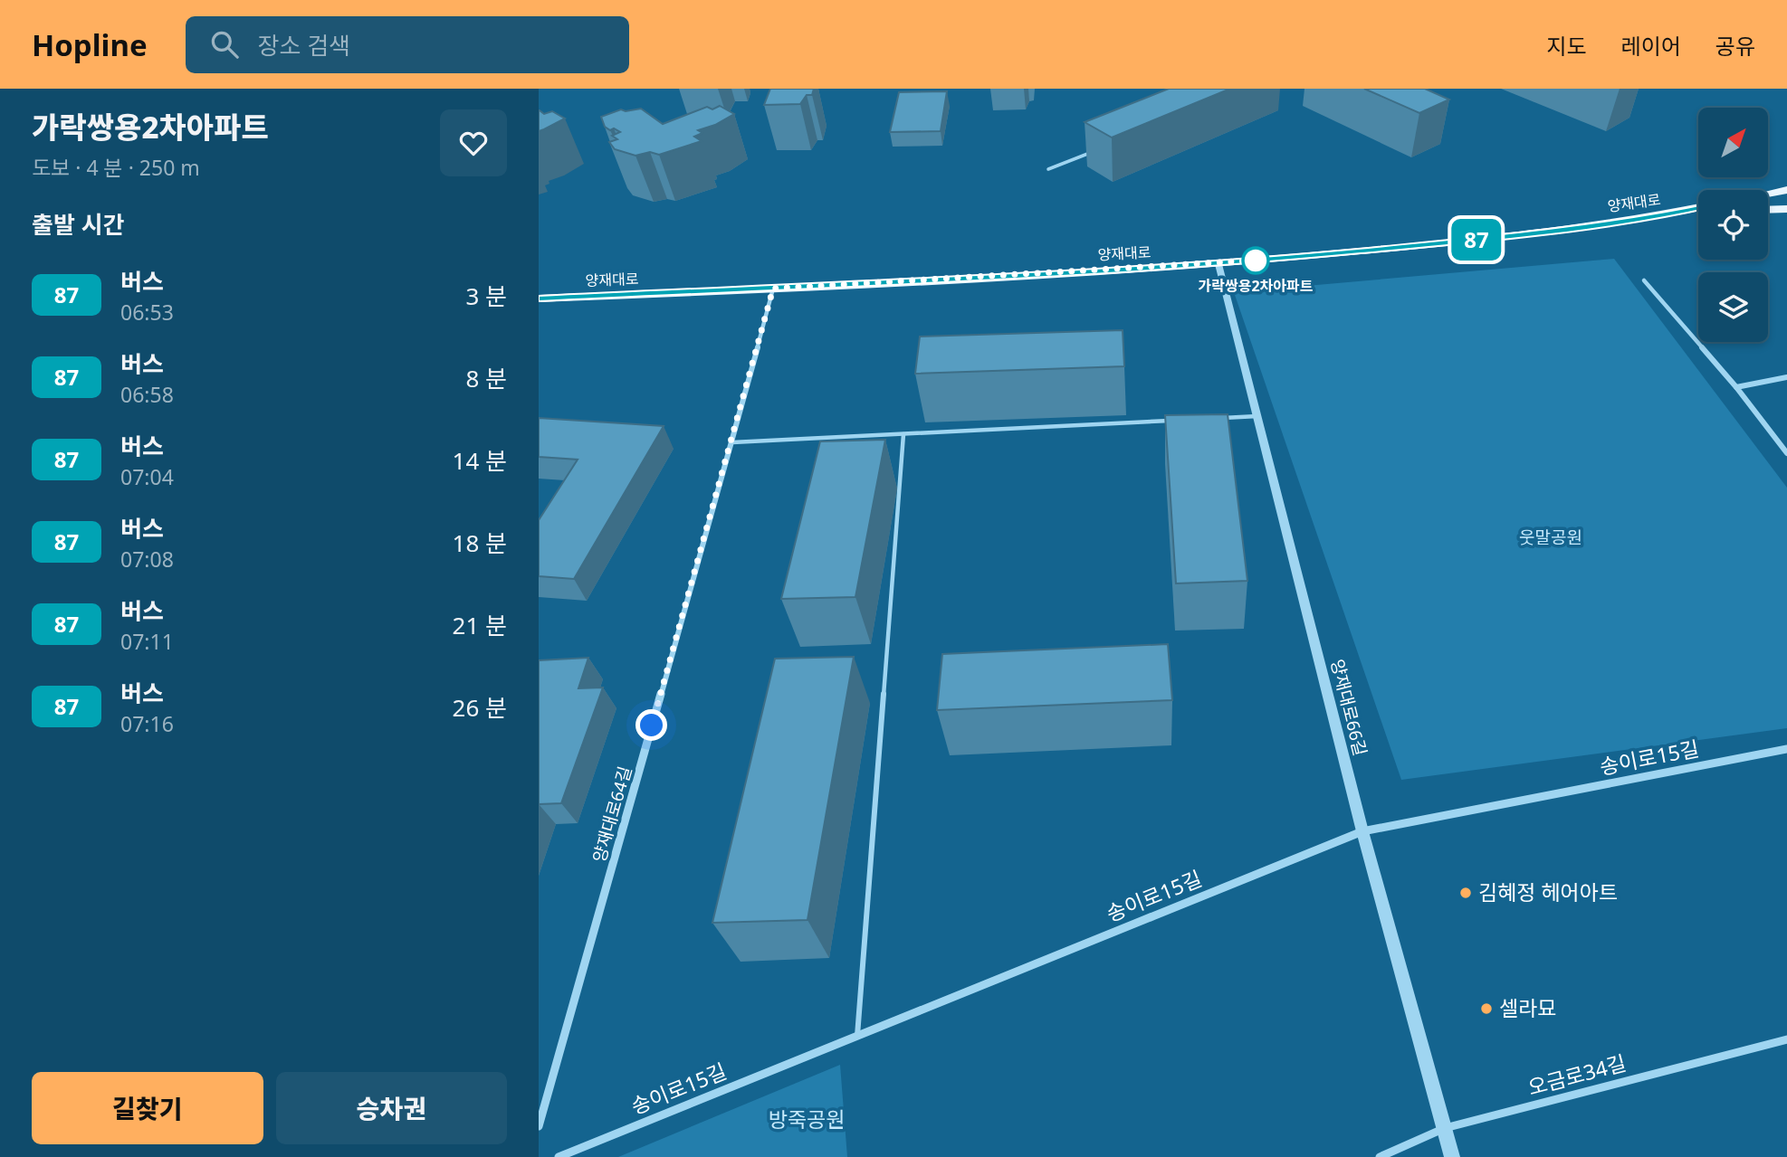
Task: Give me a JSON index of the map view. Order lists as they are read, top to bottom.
{
  "streets": {
    "main road": ["양재대로"],
    "street": [
      "양재대로66길",
      "송이로15길",
      "양재대로64길",
      "오금로34길"
    ]
  },
  "crossings": [
    ["양재대로", "양재대로66길"],
    ["양재대로", "양재대로64길"],
    ["양재대로66길", "송이로15길"],
    ["양재대로66길", "오금로34길"]
  ],
  "parks": ["웃말공원", "방죽공원"],
  "places": ["가락쌍용2차아파트", "김혜정 헤어아트", "셀라묘"],
  "lines": ["bus line 87"],
  "north": "top right",
  "page": {
    "header": "Hopline",
    "search": "장소 검색",
    "nav": ["지도", "레이어", "공유"],
    "heading": [
      ["가락쌍용2차아파트", "도보 · 4 분 · 250 m"],
      "출발 시간"
    ],
    "on_map": "87",
    "list": [
      {
        "mark": "87",
        "name": "버스",
        "note": "06:53",
        "value": "3 분"
      },
      {
        "mark": "87",
        "name": "버스",
        "note": "06:58",
        "value": "8 분"
      },
      {
        "mark": "87",
        "name": "버스",
        "note": "07:04",
        "value": "14 분"
      },
      {
        "mark": "87",
        "name": "버스",
        "note": "07:08",
        "value": "18 분"
      },
      {
        "mark": "87",
        "name": "버스",
        "note": "07:11",
        "value": "21 분"
      },
      {
        "mark": "87",
        "name": "버스",
        "note": "07:16",
        "value": "26 분"
      }
    ],
    "buttons": ["길찾기", "승차권"]
  }
}
